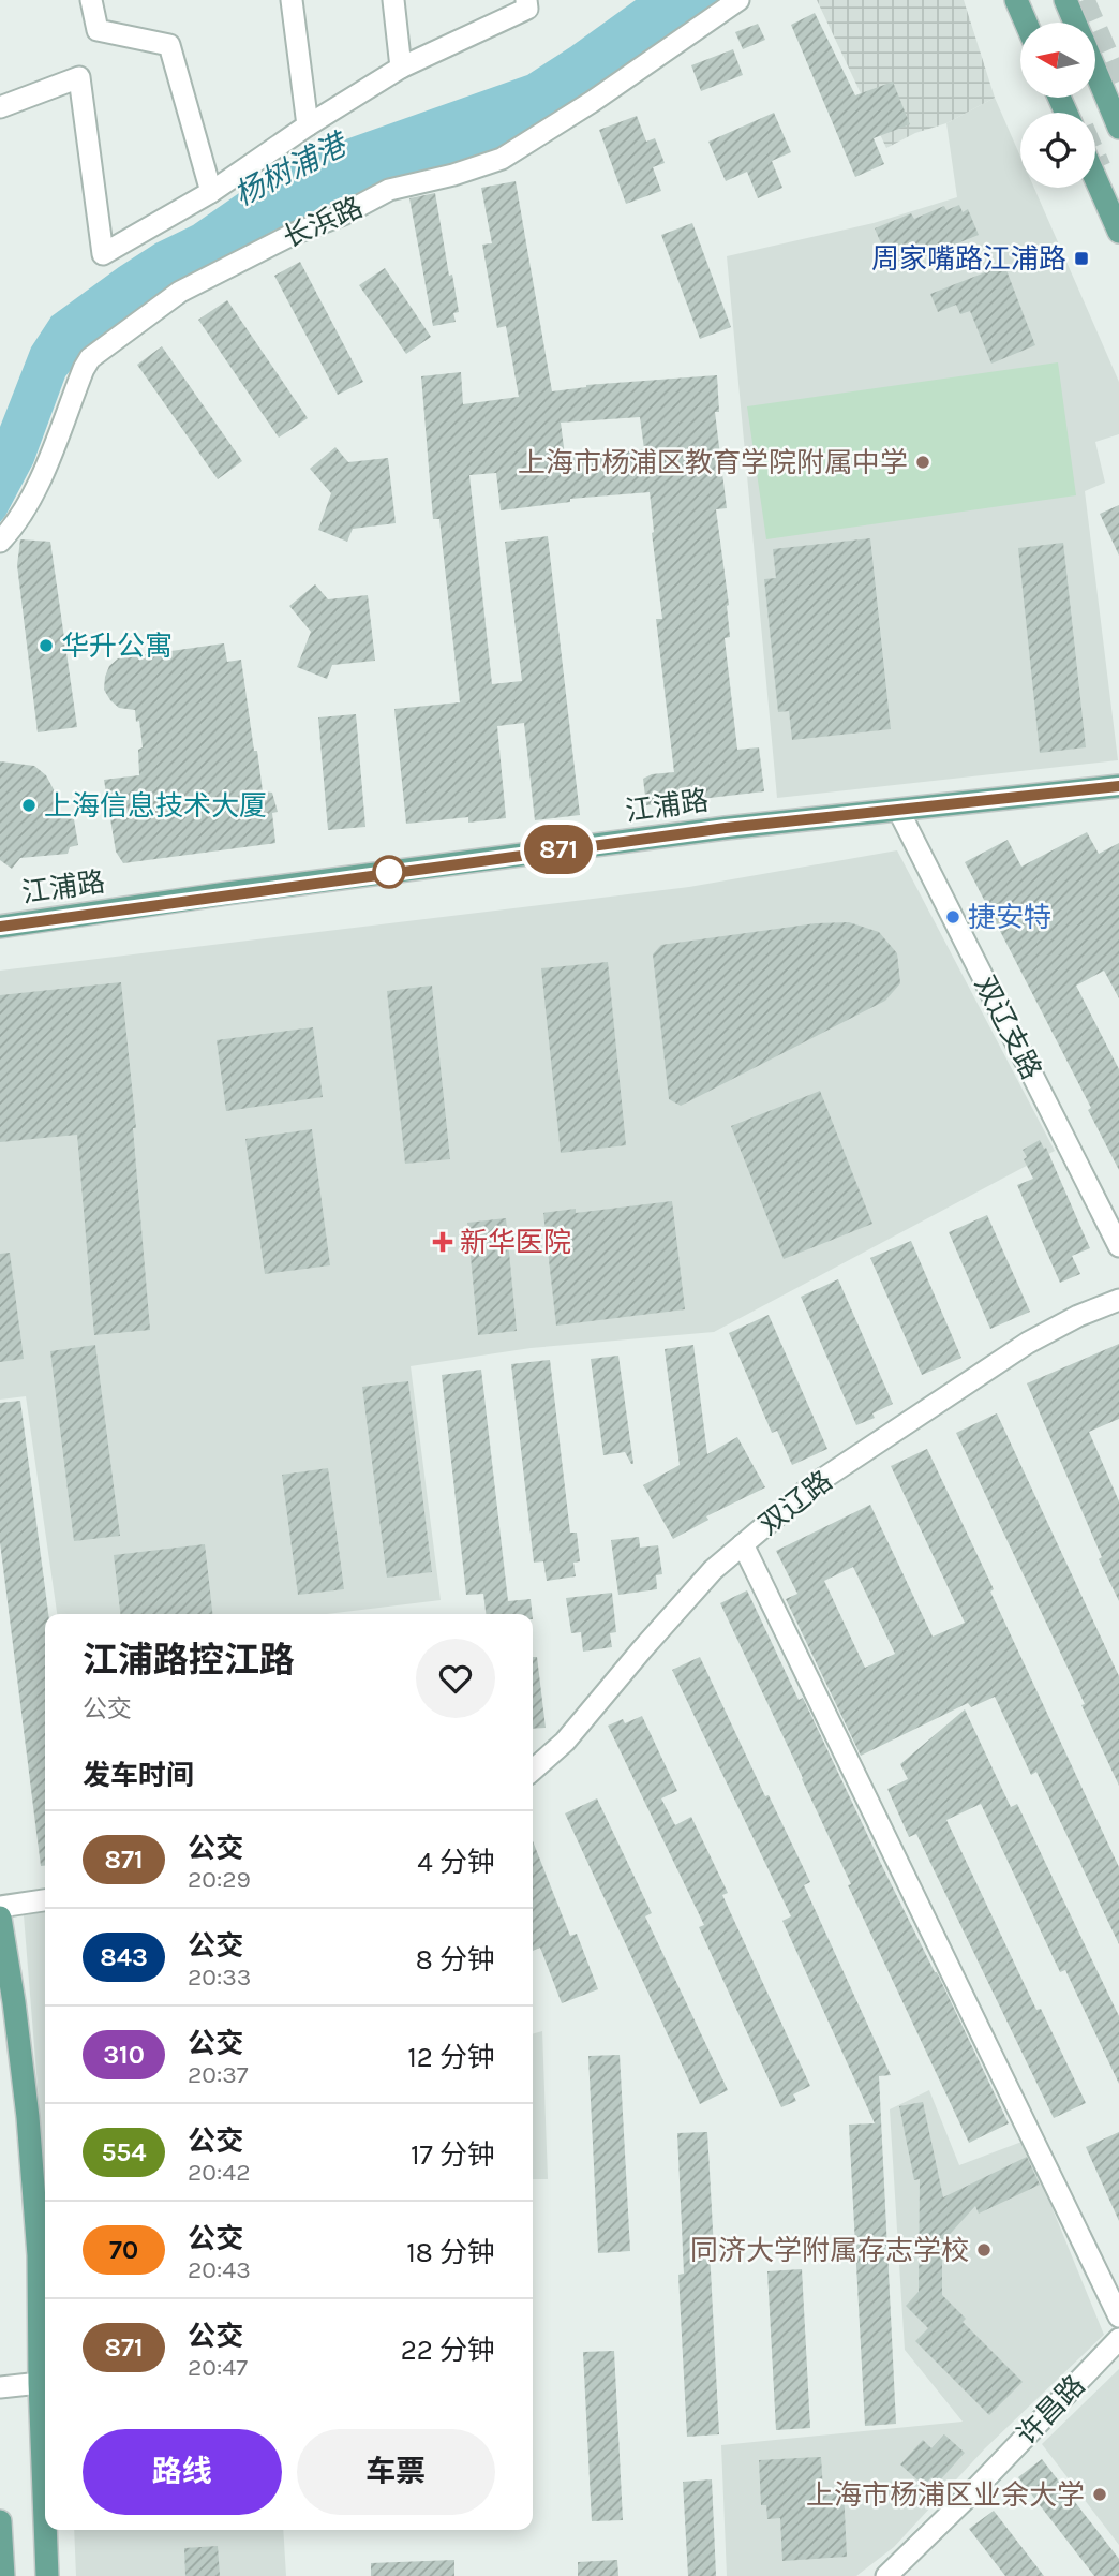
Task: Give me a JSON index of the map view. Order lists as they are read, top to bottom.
{
  "streets": {
    "main road": ["江浦路"],
    "street": [
      "长浜路",
      "双辽支路",
      "双辽路",
      "许昌路"
    ]
  },
  "crossings": [
    ["江浦路", "双辽支路"]
  ],
  "water": ["杨树浦港"],
  "places": {
    "transit": ["周家嘴路江浦路"],
    "other": [
      "上海市杨浦区教育学院附属中学",
      "华升公寓",
      "上海信息技术大厦",
      "捷安特",
      "同济大学附属存志学校",
      "上海市杨浦区业余大学"
    ],
    "health": ["新华医院"]
  },
  "lines": ["bus line 871"],
  "north": "left",
  "page": {
    "on_map": "871",
    "heading": [
      ["江浦路控江路", "公交"],
      "发车时间"
    ],
    "list": [
      {
        "mark": "871",
        "name": "公交",
        "note": "20:29",
        "value": "4 分钟"
      },
      {
        "mark": "843",
        "name": "公交",
        "note": "20:33",
        "value": "8 分钟"
      },
      {
        "mark": "310",
        "name": "公交",
        "note": "20:37",
        "value": "12 分钟"
      },
      {
        "mark": "554",
        "name": "公交",
        "note": "20:42",
        "value": "17 分钟"
      },
      {
        "mark": "70",
        "name": "公交",
        "note": "20:43",
        "value": "18 分钟"
      },
      {
        "mark": "871",
        "name": "公交",
        "note": "20:47",
        "value": "22 分钟"
      }
    ],
    "buttons": ["路线", "车票"]
  }
}
